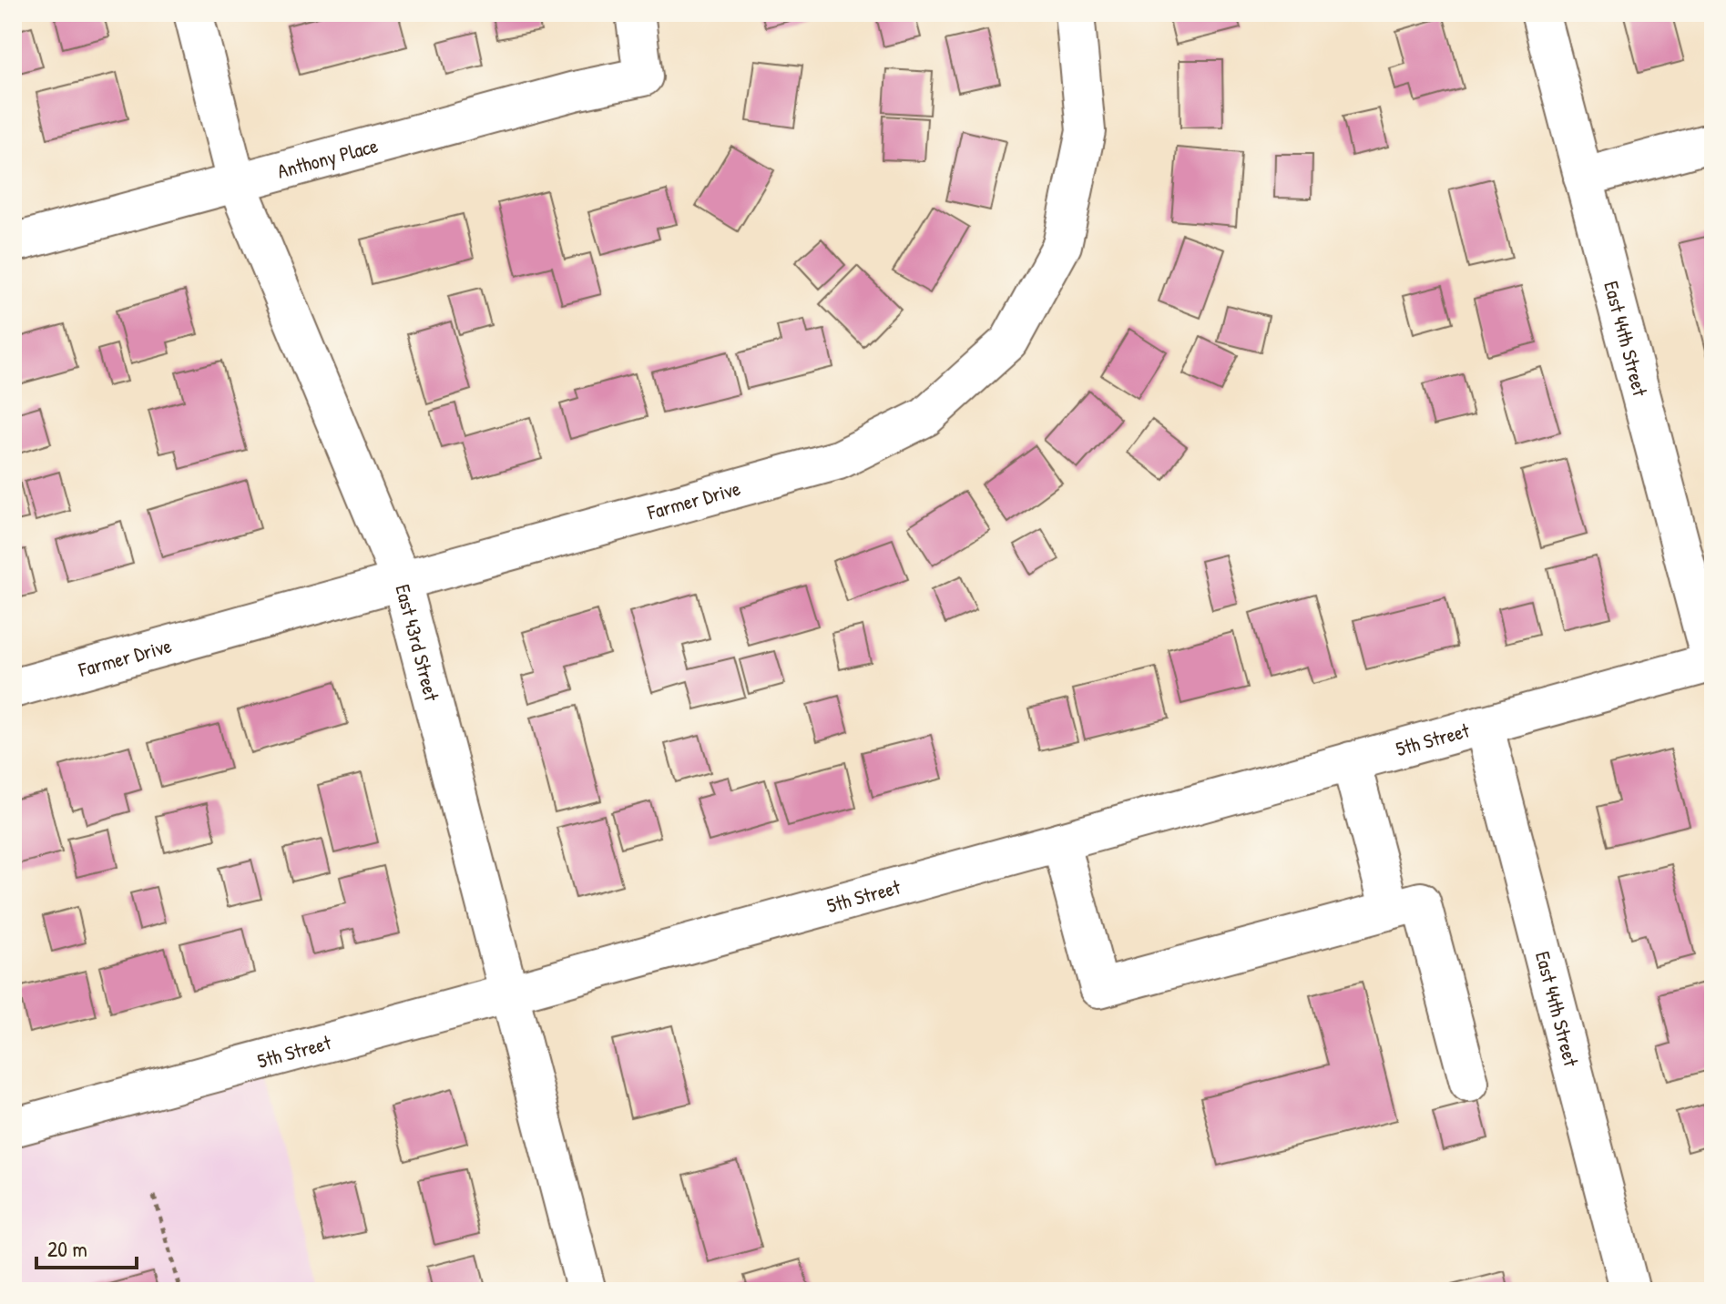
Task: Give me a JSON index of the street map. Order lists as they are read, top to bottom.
{
  "streets": {
    "street": [
      "Anthony Place",
      "East 44th Street",
      "Farmer Drive",
      "East 43rd Street",
      "5th Street"
    ]
  },
  "crossings": [
    ["Anthony Place", "East 43rd Street"],
    ["East 44th Street", "5th Street"],
    ["Farmer Drive", "East 43rd Street"],
    ["East 43rd Street", "5th Street"]
  ],
  "scale_bar": "20 m"
}
